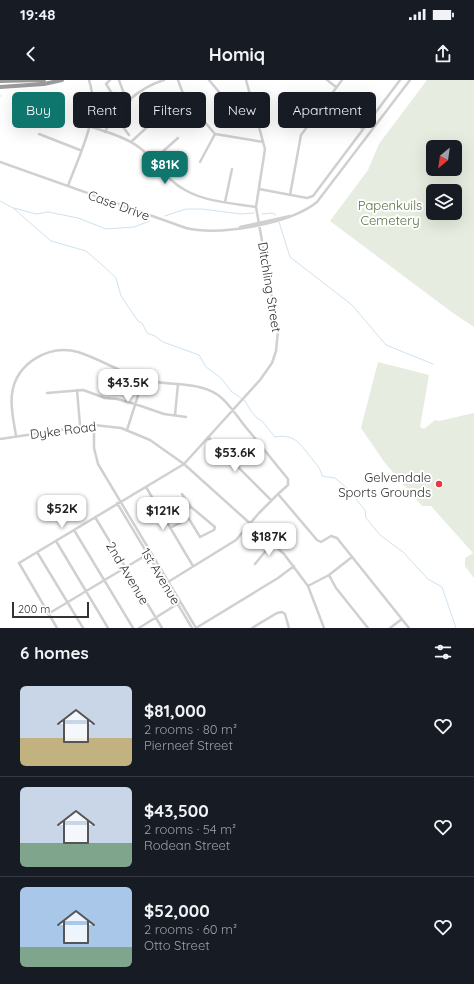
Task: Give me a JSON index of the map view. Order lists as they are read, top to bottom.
{
  "streets": {
    "street": [
      "Case Drive",
      "Ditchling Street",
      "Dyke Road",
      "2nd Avenue",
      "1st Avenue"
    ]
  },
  "crossings": [
    ["Case Drive", "Ditchling Street"],
    ["Ditchling Street", "Dyke Road"],
    ["Ditchling Street", "2nd Avenue"],
    ["Ditchling Street", "1st Avenue"]
  ],
  "parks": ["Papenkuils Cemetery"],
  "places": ["Gelvendale Sports Grounds"],
  "scale_bar": "200 m",
  "north": "bottom left",
  "page": {
    "status": "19:48",
    "header": "Homiq",
    "chip": [
      "Buy",
      "Rent",
      "Filters",
      "New",
      "Apartment"
    ],
    "price": [
      "$81K",
      "$43.5K",
      "$53.6K",
      "$52K",
      "$121K",
      "$187K"
    ],
    "scale": "200 m",
    "heading": "6 homes",
    "list": [
      {
        "name": "$81,000",
        "note": "2 rooms · 80 m² · Pierneef Street"
      },
      {
        "name": "$43,500",
        "note": "2 rooms · 54 m² · Rodean Street"
      },
      {
        "name": "$52,000",
        "note": "2 rooms · 60 m² · Otto Street"
      }
    ]
  }
}
